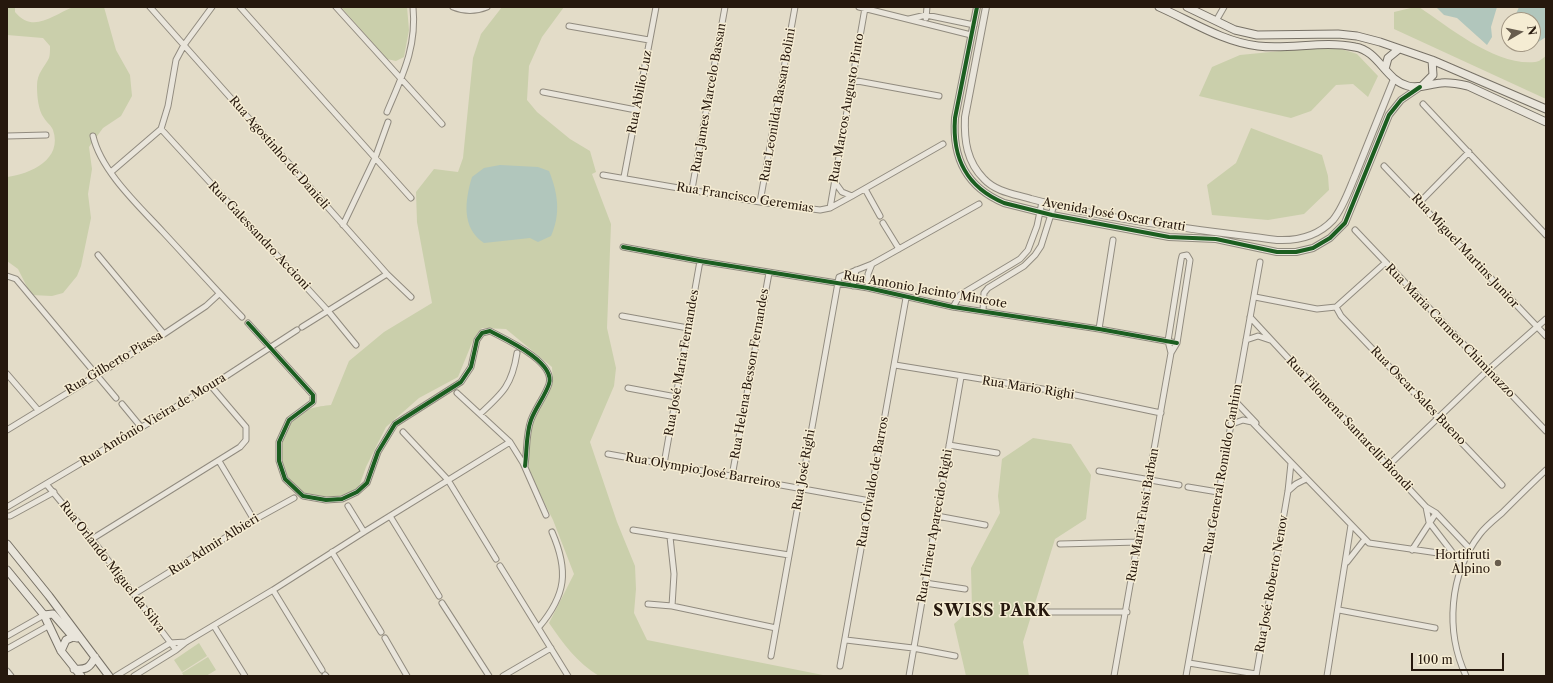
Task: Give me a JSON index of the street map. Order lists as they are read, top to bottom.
{
  "streets": {
    "street": [
      "Rua Abilio Luz",
      "Rua James Marcelo Bassan",
      "Rua Leonilda Bassan Bolini",
      "Rua Marcos Augusto Pinto",
      "Rua Agostinho de Danieli",
      "Rua Francisco Geremias",
      "Avenida José Oscar Gratti",
      "Rua Galessandro Accioni",
      "Rua Miguel Martins Junior",
      "Rua Antonio Jacinto Mincote",
      "Rua Maria Carmen Chiminazzo",
      "Rua Gilberto Piassa",
      "Rua José Maria Fernandes",
      "Rua Helena Besson Fernandes",
      "Rua Mario Righi",
      "Rua Oscar Sales Bueno",
      "Rua Antônio Vieira de Moura",
      "Rua Filomena Santarelli Biondi",
      "Rua General Romildo Canhim",
      "Rua José Righi",
      "Rua Olympio José Barreiros",
      "Rua Orivaldo de Barros",
      "Rua Maria Fussi Barban",
      "Rua Irineu Aparecido Righi",
      "Rua Admir Albieri",
      "Rua Orlando Miguel da Silva",
      "Rua José Roberto Nenov"
    ]
  },
  "crossings": [
    ["Rua Abilio Luz", "Rua Francisco Geremias"],
    ["Rua James Marcelo Bassan", "Rua Francisco Geremias"],
    ["Rua Leonilda Bassan Bolini", "Rua Francisco Geremias"],
    ["Rua Marcos Augusto Pinto", "Rua Francisco Geremias"],
    ["Rua Agostinho de Danieli", "Rua Antônio Vieira de Moura"],
    ["Rua Galessandro Accioni", "Rua Antônio Vieira de Moura"],
    ["Rua Antonio Jacinto Mincote", "Rua José Maria Fernandes"],
    ["Rua Antonio Jacinto Mincote", "Rua Helena Besson Fernandes"],
    ["Rua Antonio Jacinto Mincote", "Rua José Righi"],
    ["Rua Antonio Jacinto Mincote", "Rua Orivaldo de Barros"],
    ["Rua Antonio Jacinto Mincote", "Rua Maria Fussi Barban"],
    ["Rua José Maria Fernandes", "Rua Olympio José Barreiros"],
    ["Rua Helena Besson Fernandes", "Rua Olympio José Barreiros"],
    ["Rua Mario Righi", "Rua Orivaldo de Barros"],
    ["Rua Mario Righi", "Rua Maria Fussi Barban"],
    ["Rua Mario Righi", "Rua Irineu Aparecido Righi"],
    ["Rua Antônio Vieira de Moura", "Rua Orlando Miguel da Silva"],
    ["Rua Filomena Santarelli Biondi", "Rua General Romildo Canhim"],
    ["Rua José Righi", "Rua Olympio José Barreiros"],
    ["Rua Olympio José Barreiros", "Rua Orivaldo de Barros"],
    ["Rua Admir Albieri", "Rua Orlando Miguel da Silva"]
  ],
  "districts": ["SWISS PARK"],
  "places": ["Hortifruti Alpino"],
  "scale_bar": "100 m",
  "north": "right"
}
